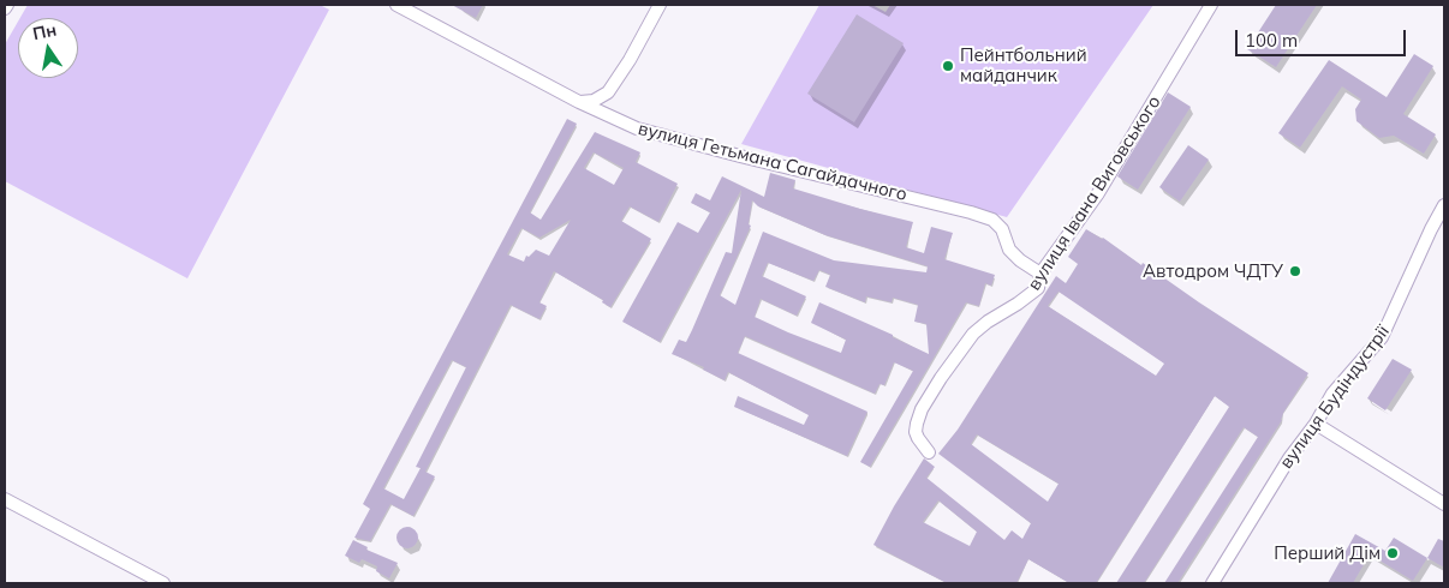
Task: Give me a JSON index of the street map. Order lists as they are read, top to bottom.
{
  "streets": {
    "street": ["вулиця Гетьмана Сагайдачного", "вулиця Івана Виговського", "вулиця Будіндустрії"]
  },
  "crossings": [
    ["вулиця Гетьмана Сагайдачного", "вулиця Івана Виговського"]
  ],
  "places": ["Пейнтбольний майданчик", "Автодром ЧДТУ", "Перший Дім"],
  "scale_bar": "100 m",
  "north": "top"
}
